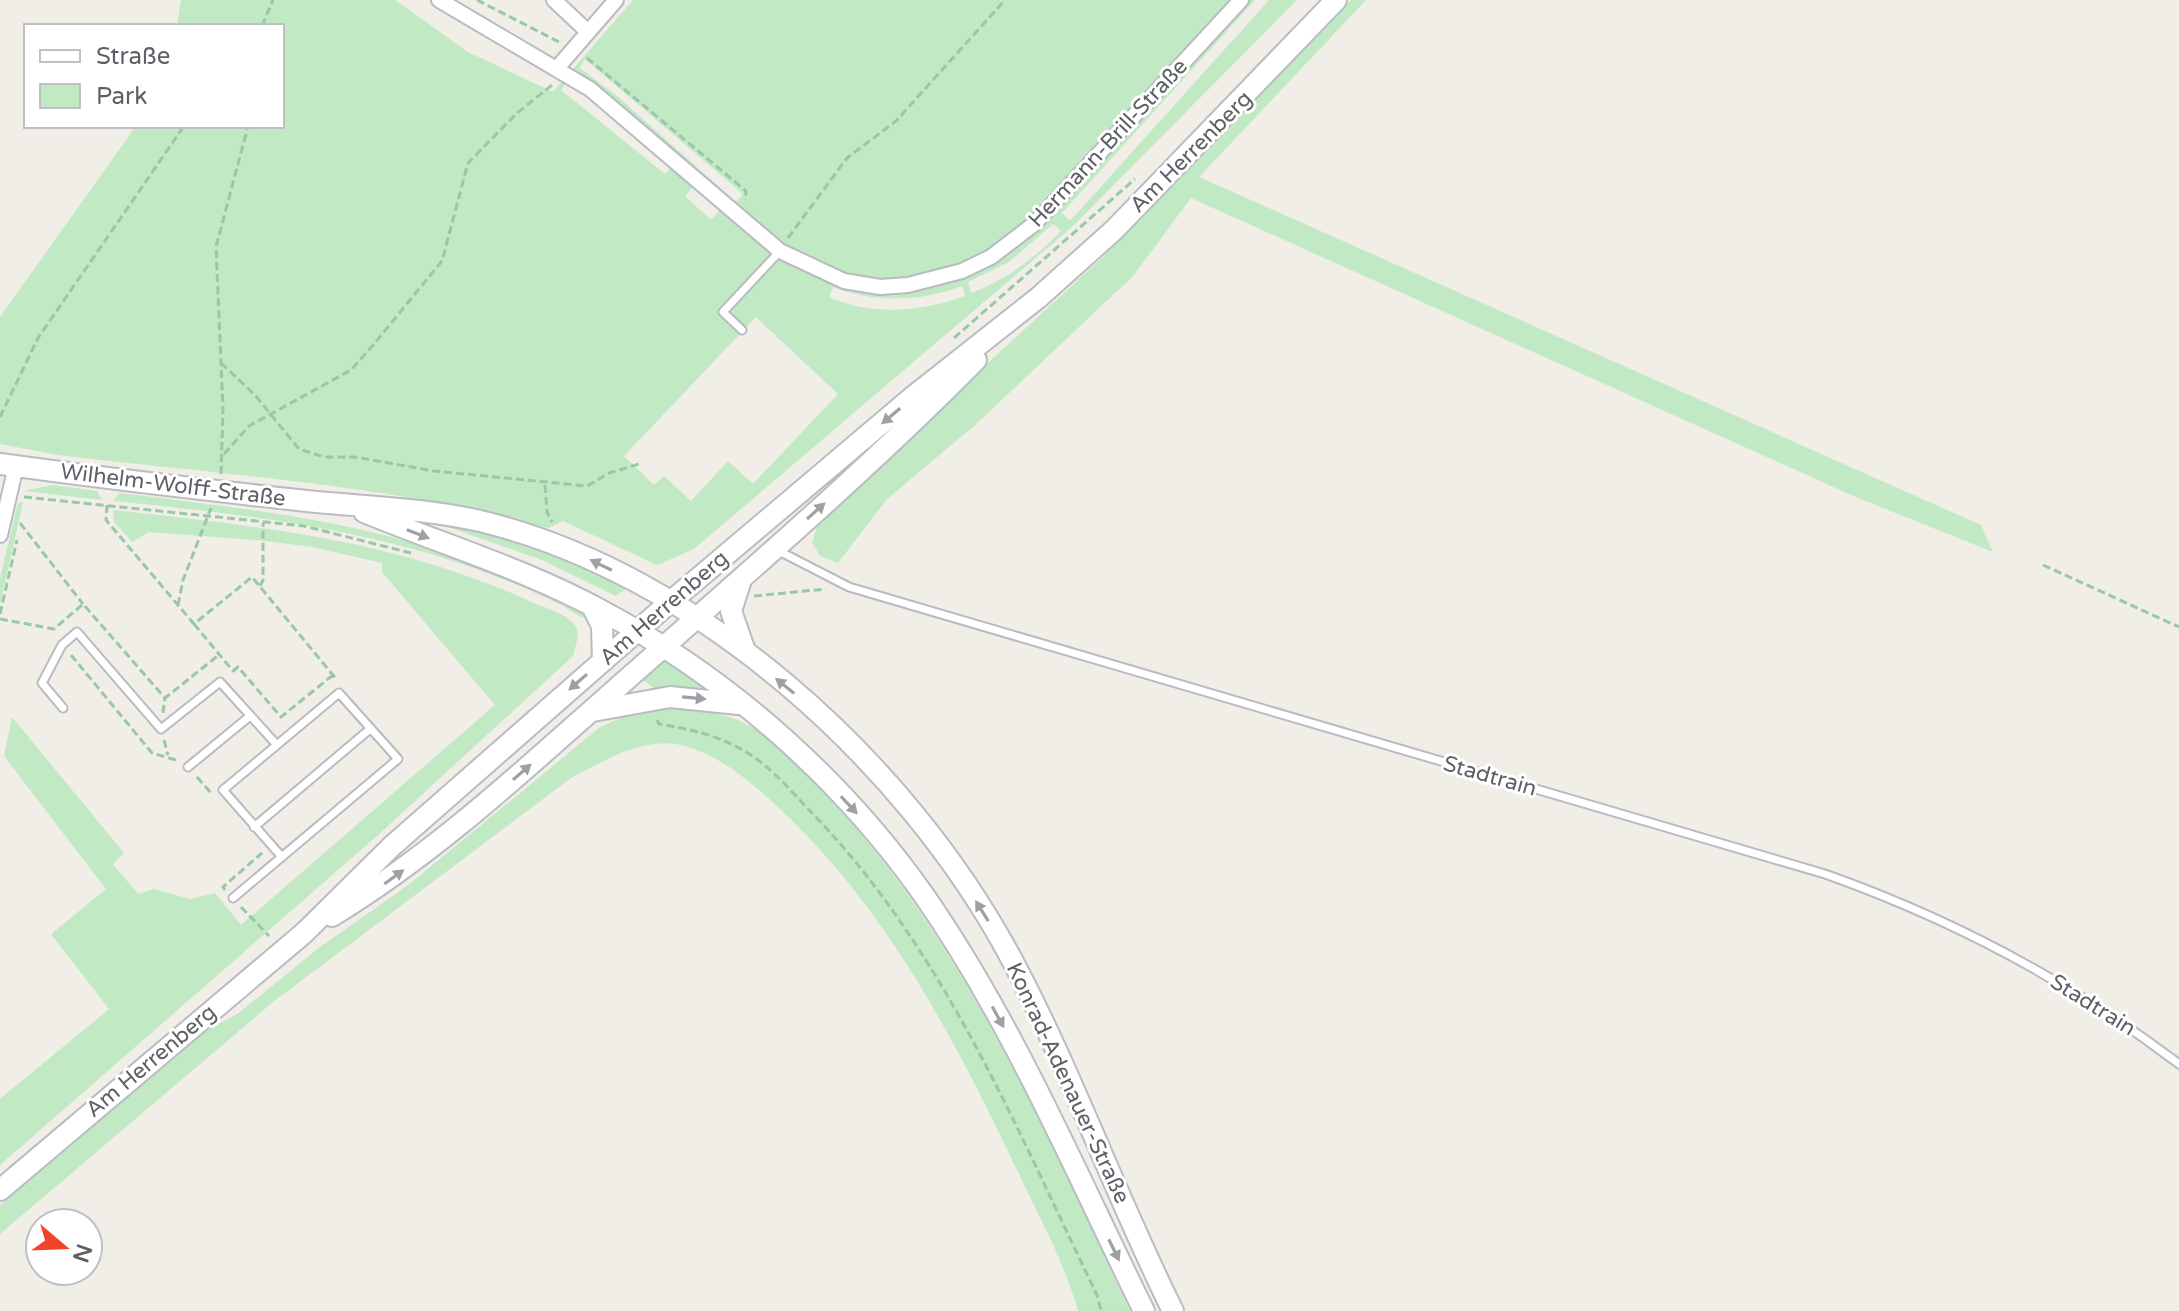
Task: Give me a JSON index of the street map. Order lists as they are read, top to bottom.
{
  "streets": {
    "main road": ["Am Herrenberg", "Wilhelm-Wolff-Straße", "Konrad-Adenauer-Straße"],
    "street": ["Hermann-Brill-Straße"],
    "lane": ["Stadtrain"]
  },
  "crossings": [
    ["Am Herrenberg", "Wilhelm-Wolff-Straße"],
    ["Am Herrenberg", "Stadtrain"],
    ["Am Herrenberg", "Konrad-Adenauer-Straße"],
    ["Wilhelm-Wolff-Straße", "Konrad-Adenauer-Straße"]
  ],
  "legend": ["Straße", "Park"],
  "north": "right"
}
